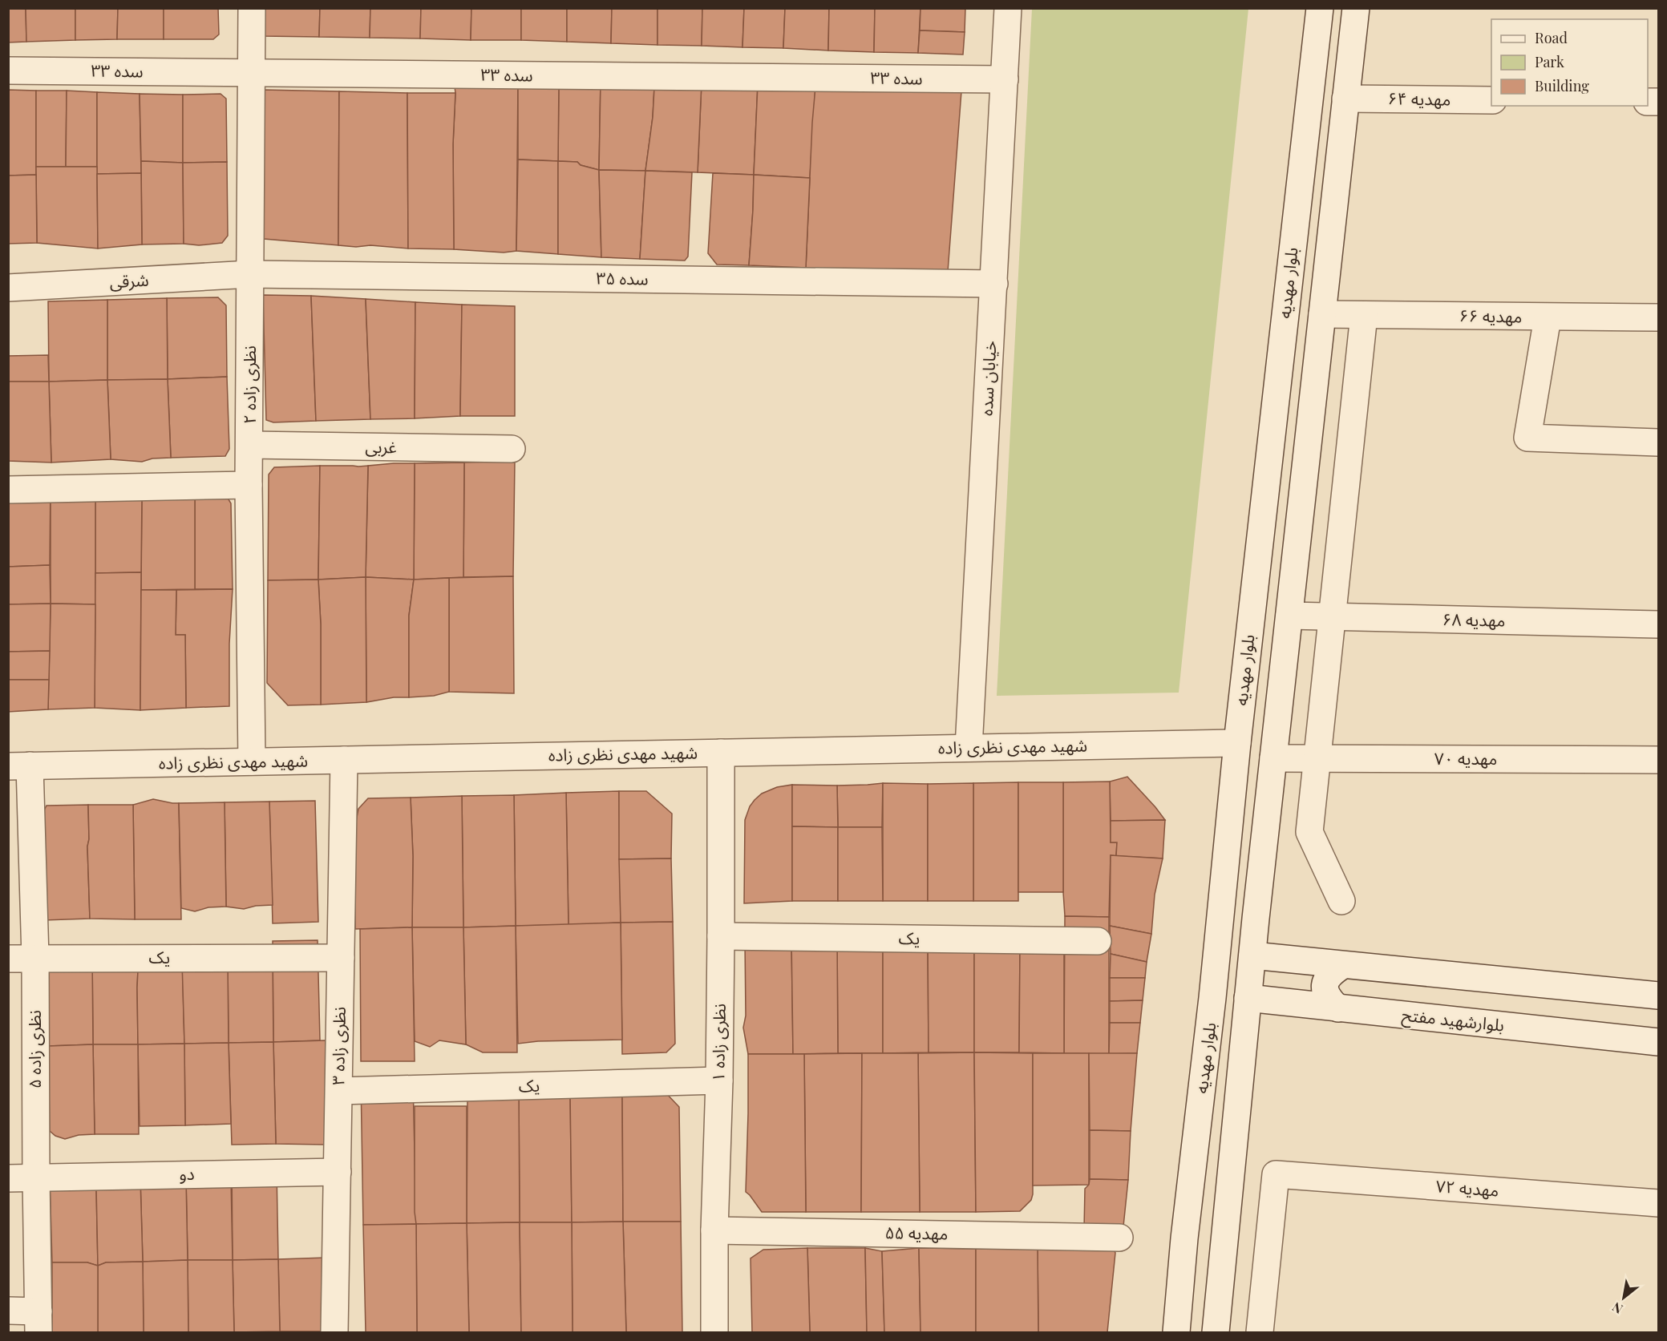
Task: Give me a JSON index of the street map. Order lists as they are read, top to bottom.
{
  "streets": {
    "street": [
      "سده ۳۳",
      "مهدیه ۶۴",
      "سده ۳۵",
      "شرقی",
      "بلوار مهدیه",
      "مهدیه ۶۶",
      "خیابان سده",
      "نظری زاده ۲",
      "غربی",
      "مهدیه ۶۸",
      "شهید مهدی نظری زاده",
      "مهدیه ۷۰",
      "یک",
      "بلوارشهید مفتح",
      "نظری زاده ۱",
      "نظری زاده ۳",
      "نظری زاده ۵",
      "دو",
      "مهدیه ۷۲",
      "مهدیه ۵۵"
    ]
  },
  "crossings": [
    ["سده ۳۳", "خیابان سده"],
    ["سده ۳۳", "نظری زاده ۲"],
    ["مهدیه ۶۴", "بلوار مهدیه"],
    ["سده ۳۵", "شرقی"],
    ["سده ۳۵", "خیابان سده"],
    ["سده ۳۵", "نظری زاده ۲"],
    ["شرقی", "نظری زاده ۲"],
    ["بلوار مهدیه", "مهدیه ۶۶"],
    ["بلوار مهدیه", "مهدیه ۶۸"],
    ["بلوار مهدیه", "شهید مهدی نظری زاده"],
    ["بلوار مهدیه", "مهدیه ۷۰"],
    ["بلوار مهدیه", "بلوارشهید مفتح"],
    ["خیابان سده", "شهید مهدی نظری زاده"],
    ["نظری زاده ۲", "غربی"],
    ["نظری زاده ۲", "شهید مهدی نظری زاده"],
    ["شهید مهدی نظری زاده", "نظری زاده ۱"],
    ["شهید مهدی نظری زاده", "نظری زاده ۳"],
    ["شهید مهدی نظری زاده", "نظری زاده ۵"],
    ["یک", "نظری زاده ۱"],
    ["یک", "نظری زاده ۳"],
    ["یک", "نظری زاده ۵"],
    ["نظری زاده ۱", "مهدیه ۵۵"],
    ["نظری زاده ۳", "دو"],
    ["نظری زاده ۵", "دو"]
  ],
  "legend": ["Road", "Park", "Building"],
  "north": "bottom left"
}
